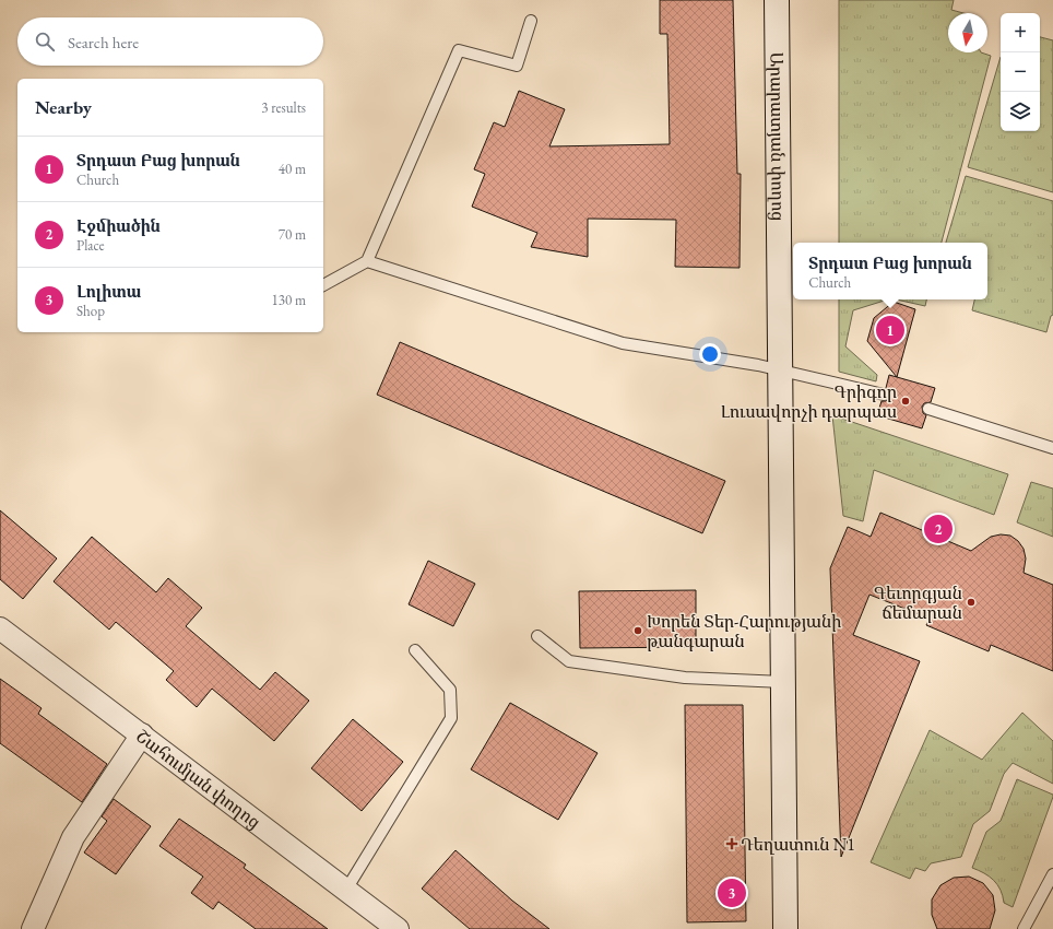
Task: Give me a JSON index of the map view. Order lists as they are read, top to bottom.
{
  "streets": {
    "main road": ["Արարատյան փողոց"],
    "street": ["Շահումյան փողոց"]
  },
  "places": {
    "other": ["Գրիգոր Լուսավորչի դարպաս", "Գեւորգյան ճեմարան", "Խորեն Տեր-Հարությանի թանգարան"],
    "health": ["Դեղատուն N1"]
  },
  "north": "bottom",
  "page": {
    "map_buttons": ["+", "−"],
    "search": "Search here",
    "heading": ["Nearby", "3 results"],
    "list": [
      {
        "mark": "1",
        "name": "Տրդատ Բաց խորան",
        "note": "Church",
        "value": "40 m"
      },
      {
        "mark": "2",
        "name": "Էջմիածին",
        "note": "Place",
        "value": "70 m"
      },
      {
        "mark": "3",
        "name": "Լոլիտա",
        "note": "Shop",
        "value": "130 m"
      }
    ],
    "popup": ["Տրդատ Բաց խորան", "Church"],
    "pins": ["1", "2", "3"]
  }
}
